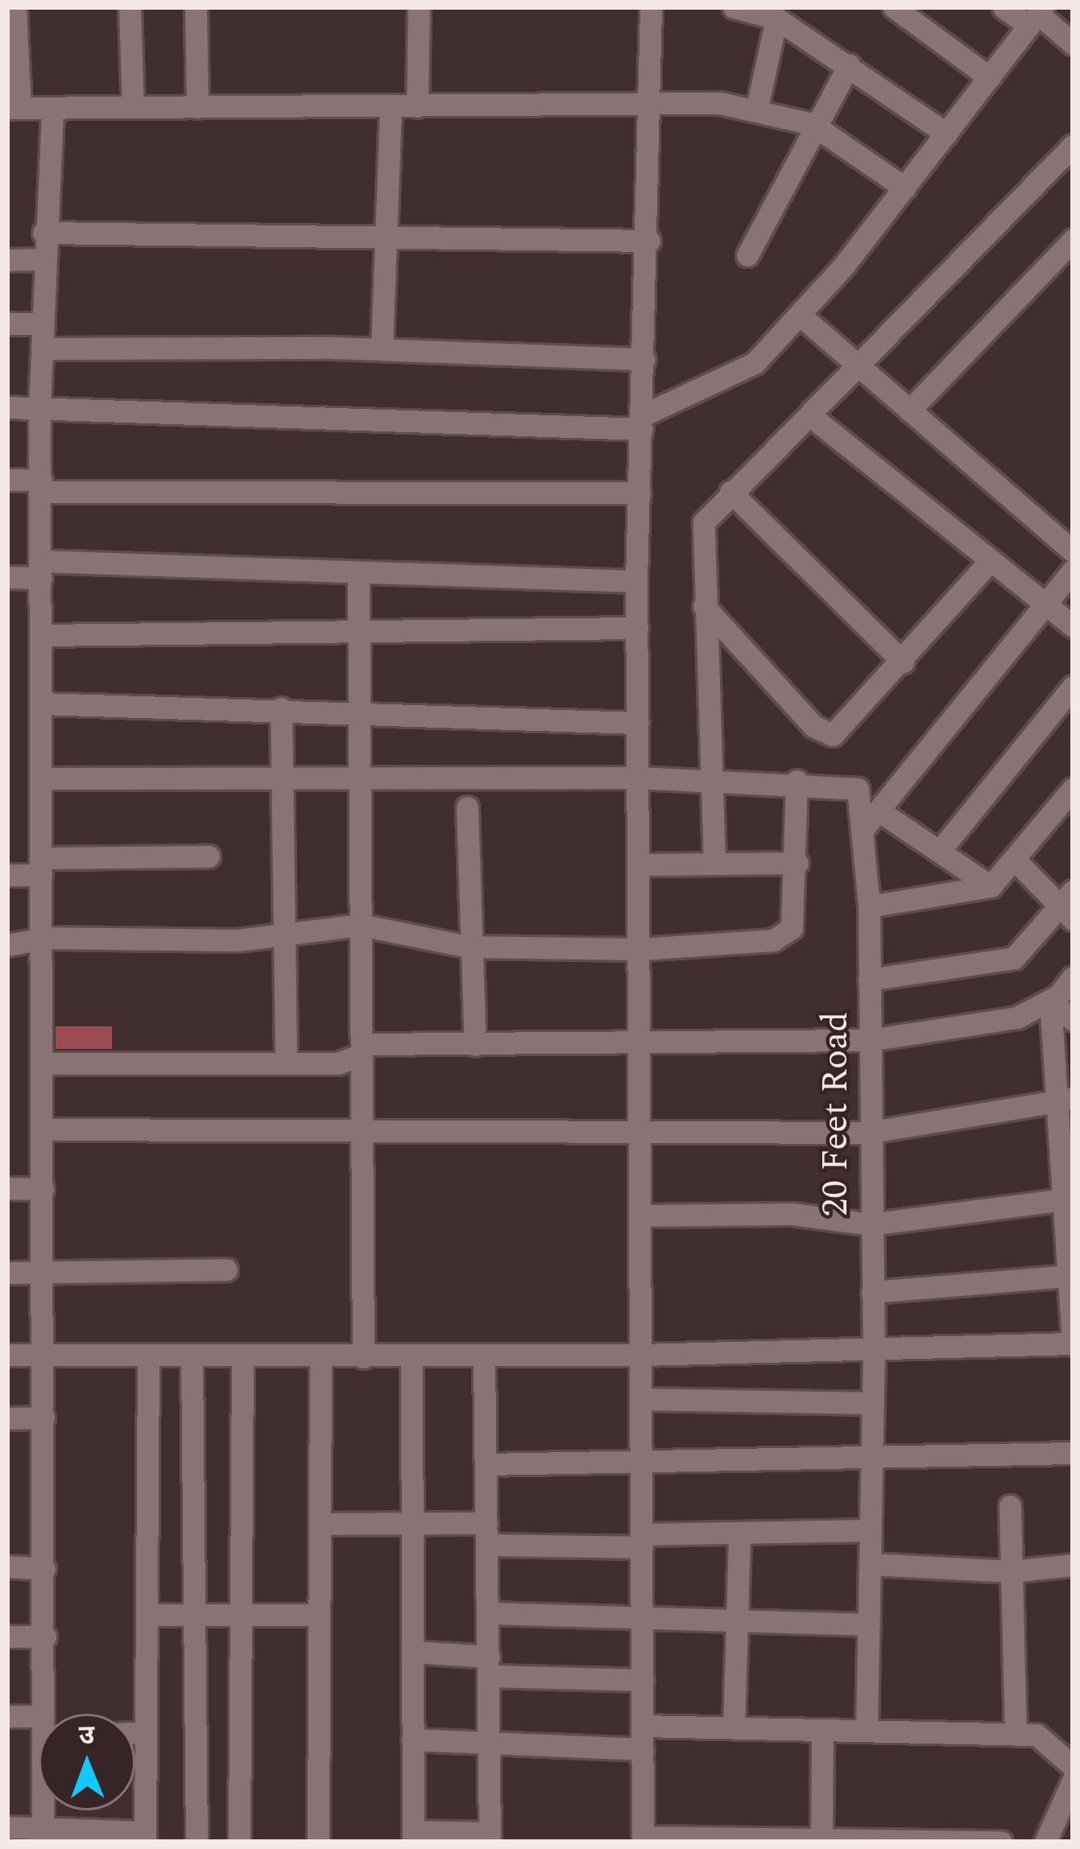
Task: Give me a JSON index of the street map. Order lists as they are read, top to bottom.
{
  "streets": {
    "street": ["20 Feet Road"]
  },
  "north": "top"
}
